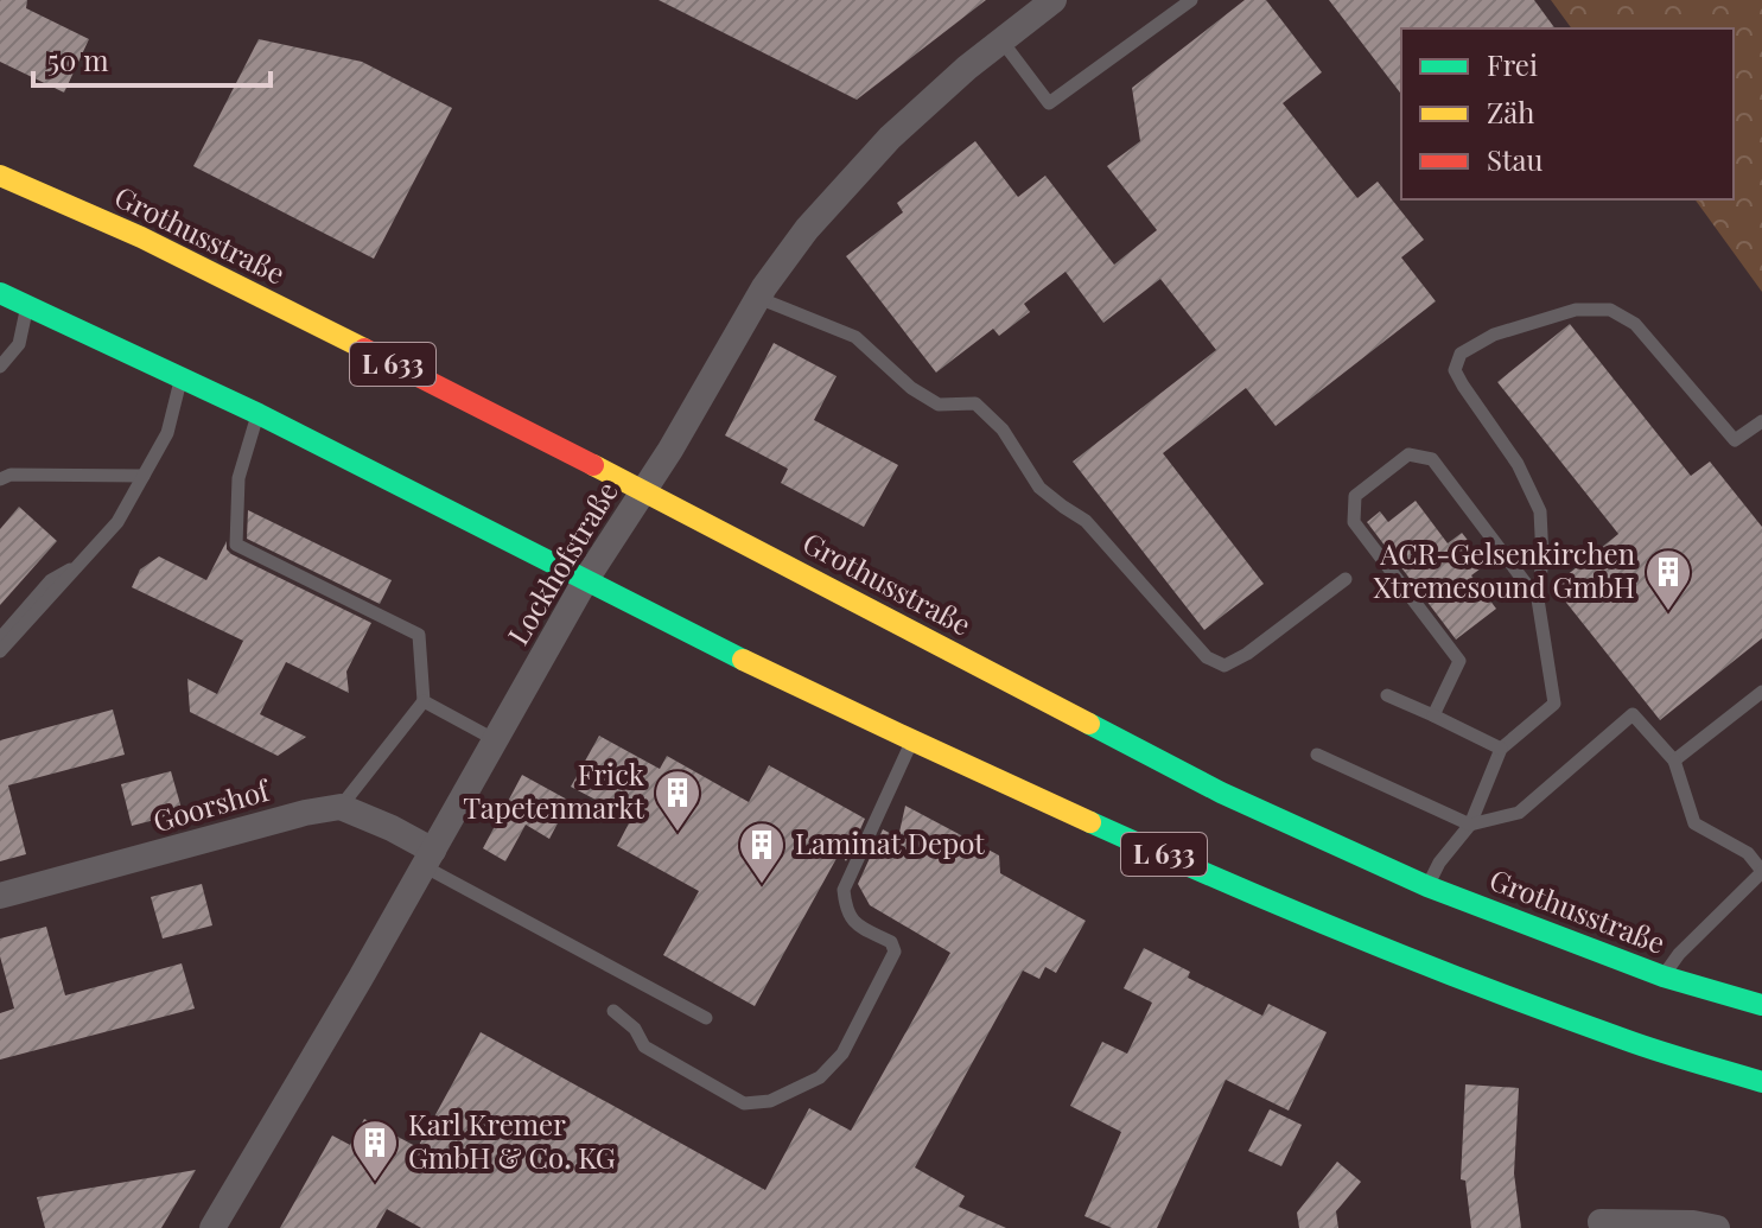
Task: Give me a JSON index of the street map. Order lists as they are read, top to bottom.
{
  "streets": {
    "main road": ["Grothusstraße", "L 633"],
    "street": ["Lockhofstraße", "Goorshof"]
  },
  "crossings": [
    ["Grothusstraße", "Lockhofstraße"],
    ["L 633", "Lockhofstraße"]
  ],
  "places": {
    "building": [
      "ACR-Gelsenkirchen Xtremesound GmbH",
      "Frick Tapetenmarkt",
      "Laminat Depot",
      "Karl Kremer GmbH & Co. KG"
    ]
  },
  "legend": ["Frei", "Zäh", "Stau"],
  "scale_bar": "50 m"
}
